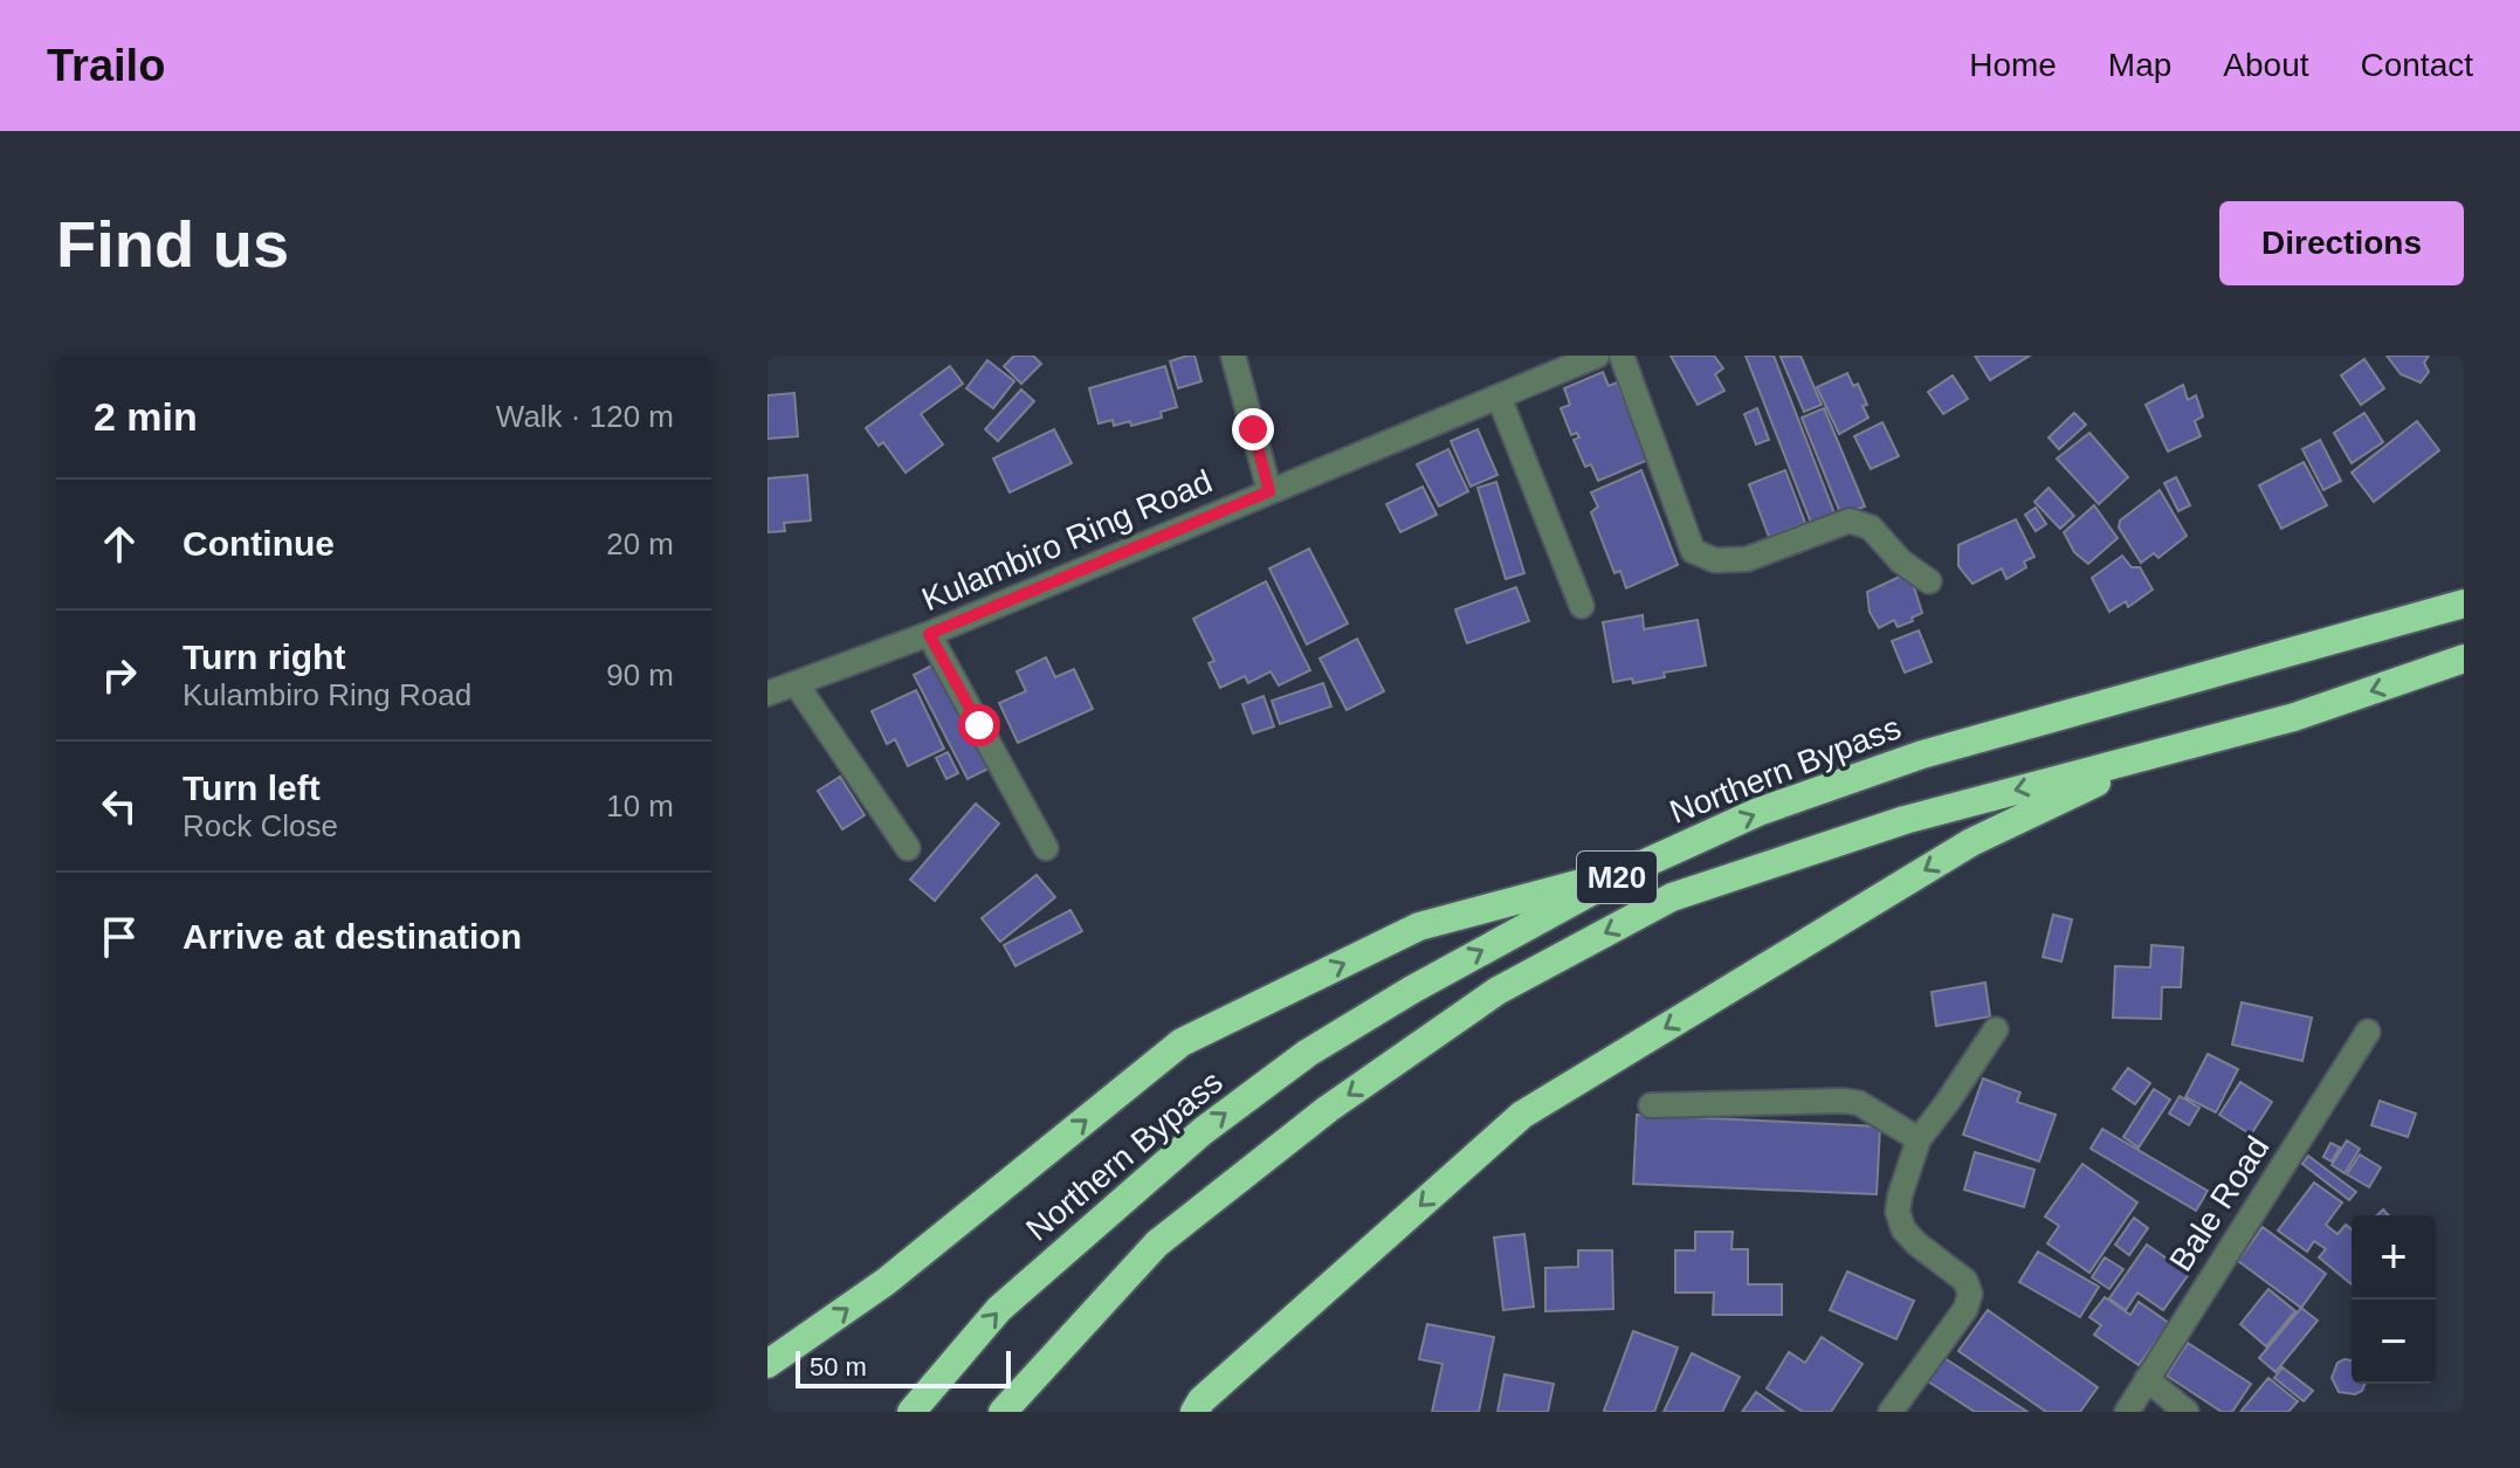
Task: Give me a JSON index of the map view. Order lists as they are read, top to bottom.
{
  "streets": {
    "highway": ["Northern Bypass", "M20"],
    "street": ["Kulambiro Ring Road", "Bale Road"]
  },
  "scale_bar": "50 m",
  "page": {
    "header": "Trailo",
    "nav": [
      "Home",
      "Map",
      "About",
      "Contact"
    ],
    "buttons": "Directions",
    "title": "Find us",
    "heading": ["2 min", "Walk · 120 m"],
    "list": [
      ["Continue", "20 m"],
      ["Turn right", "Kulambiro Ring Road", "90 m"],
      ["Turn left", "Rock Close", "10 m"],
      "Arrive at destination"
    ],
    "map_buttons": ["+", "−"],
    "scale": "50 m"
  }
}
